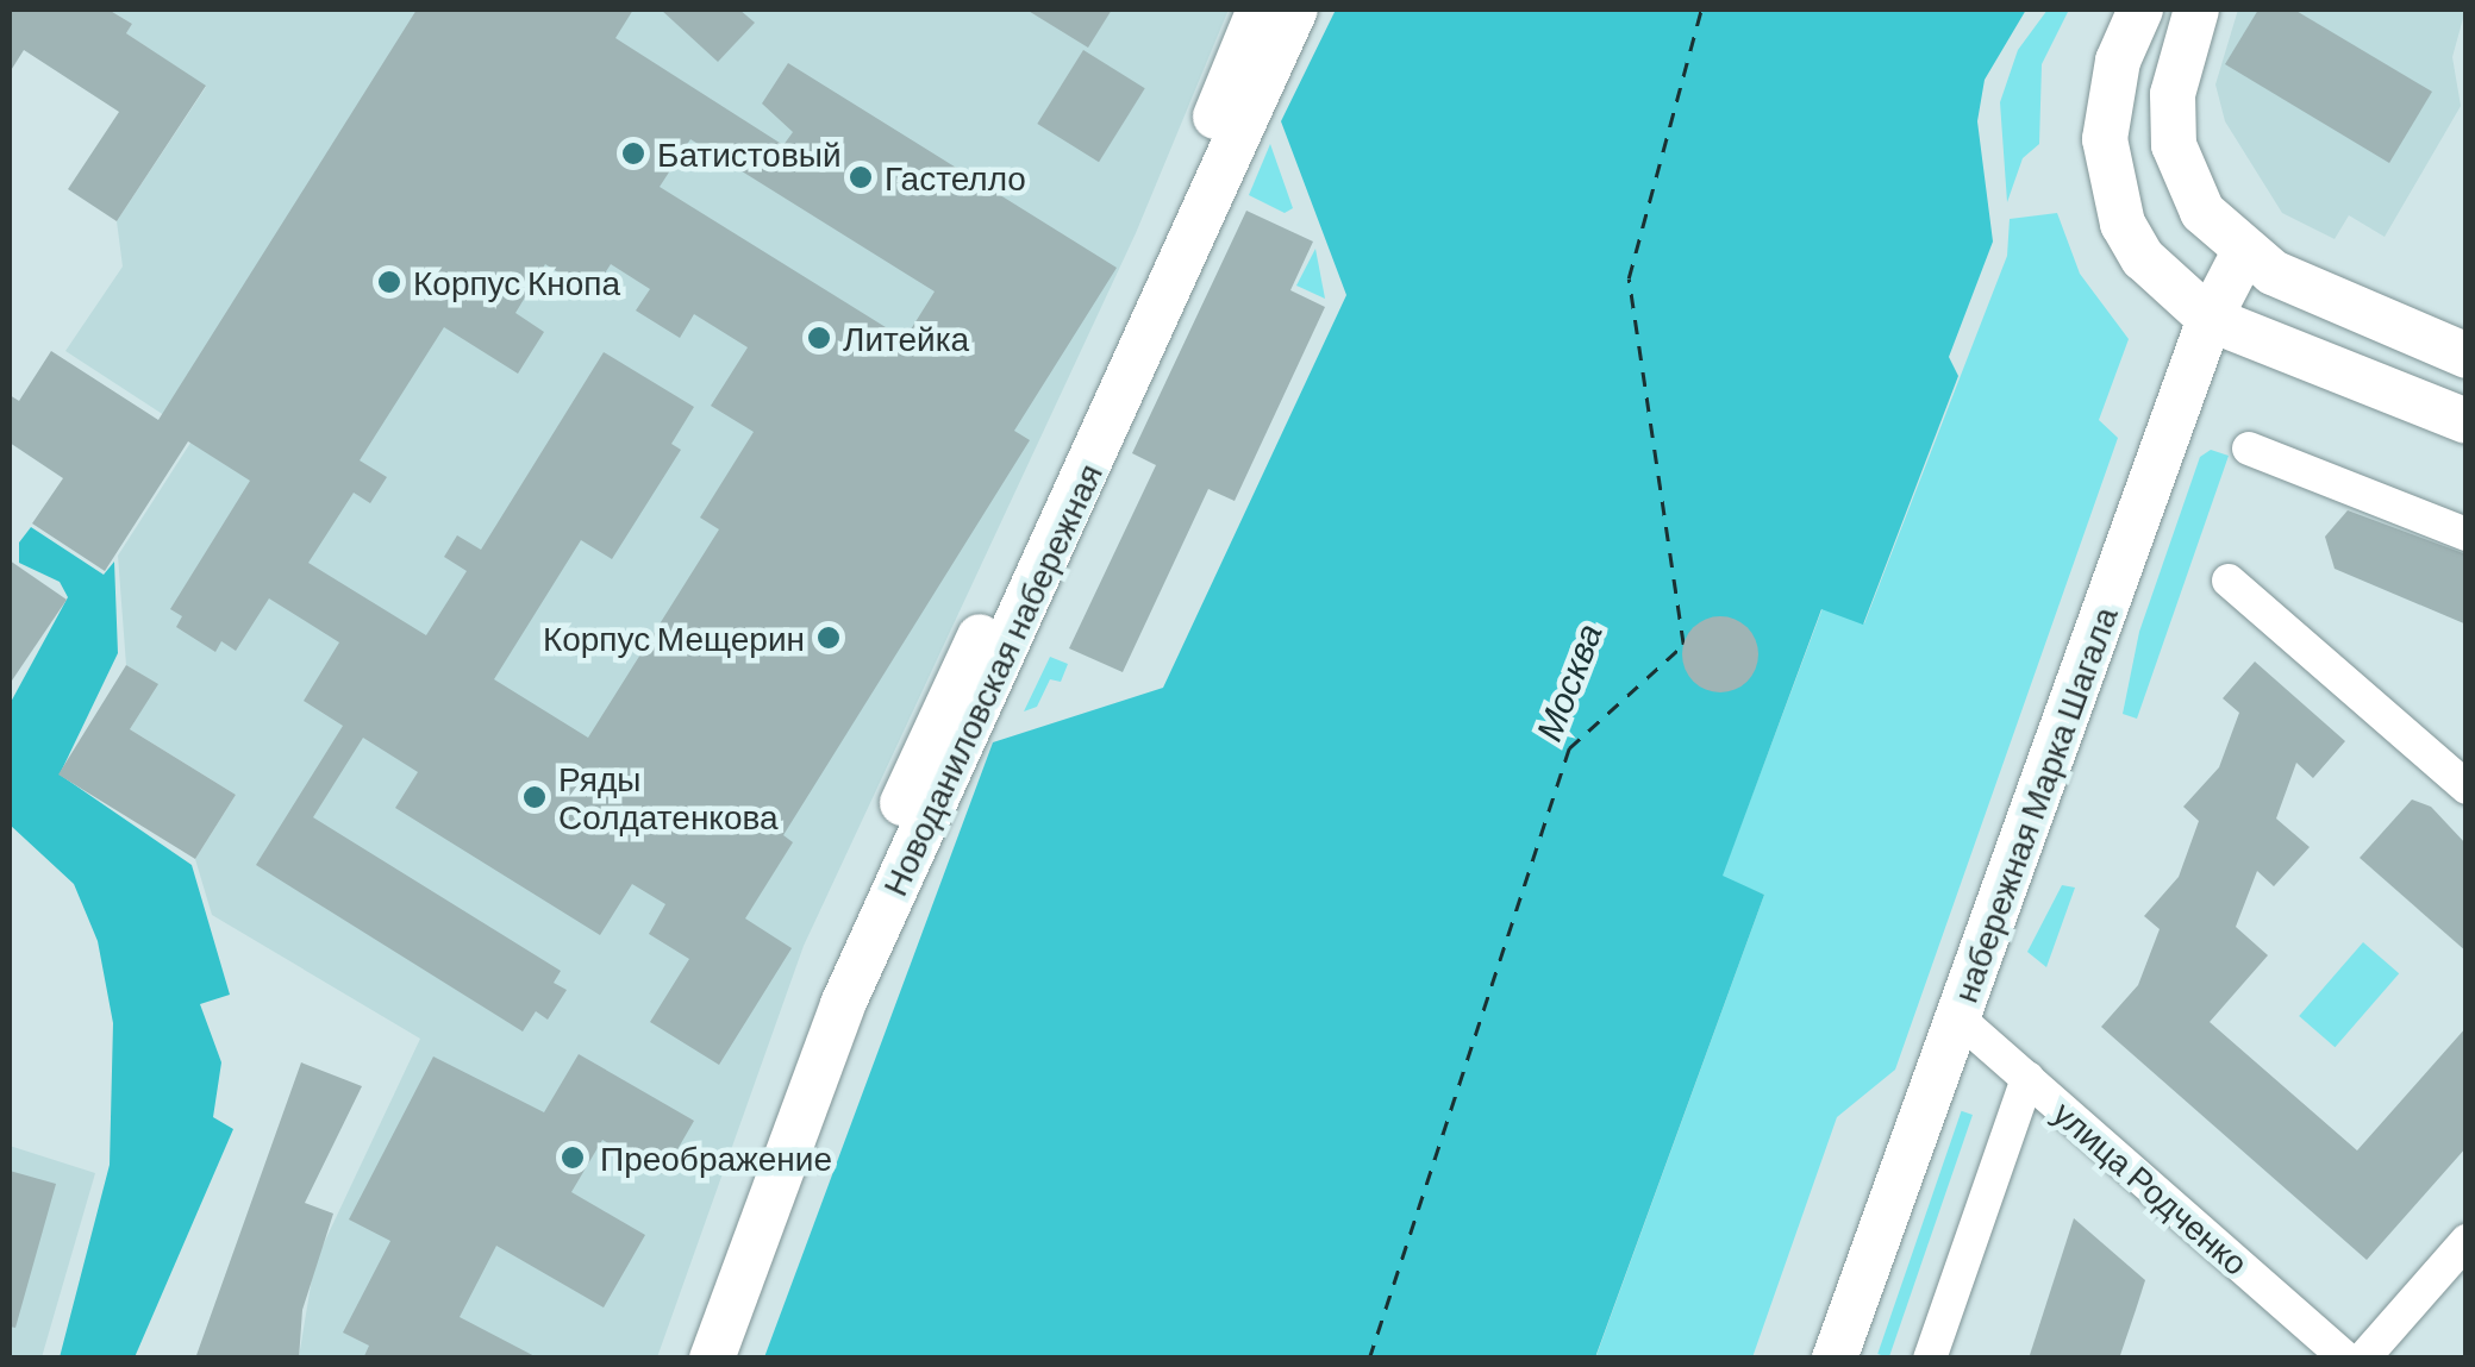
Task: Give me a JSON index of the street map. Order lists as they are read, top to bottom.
{
  "streets": {
    "main road": ["Новоданиловская набережная", "набережная Марка Шагала"],
    "street": ["улица Родченко"]
  },
  "crossings": [
    ["набережная Марка Шагала", "улица Родченко"]
  ],
  "water": ["Москва"],
  "places": [
    "Батистовый",
    "Гастелло",
    "Корпус Кнопа",
    "Литейка",
    "Корпус Мещерин",
    "Ряды Солдатенкова",
    "Преображение"
  ]
}
